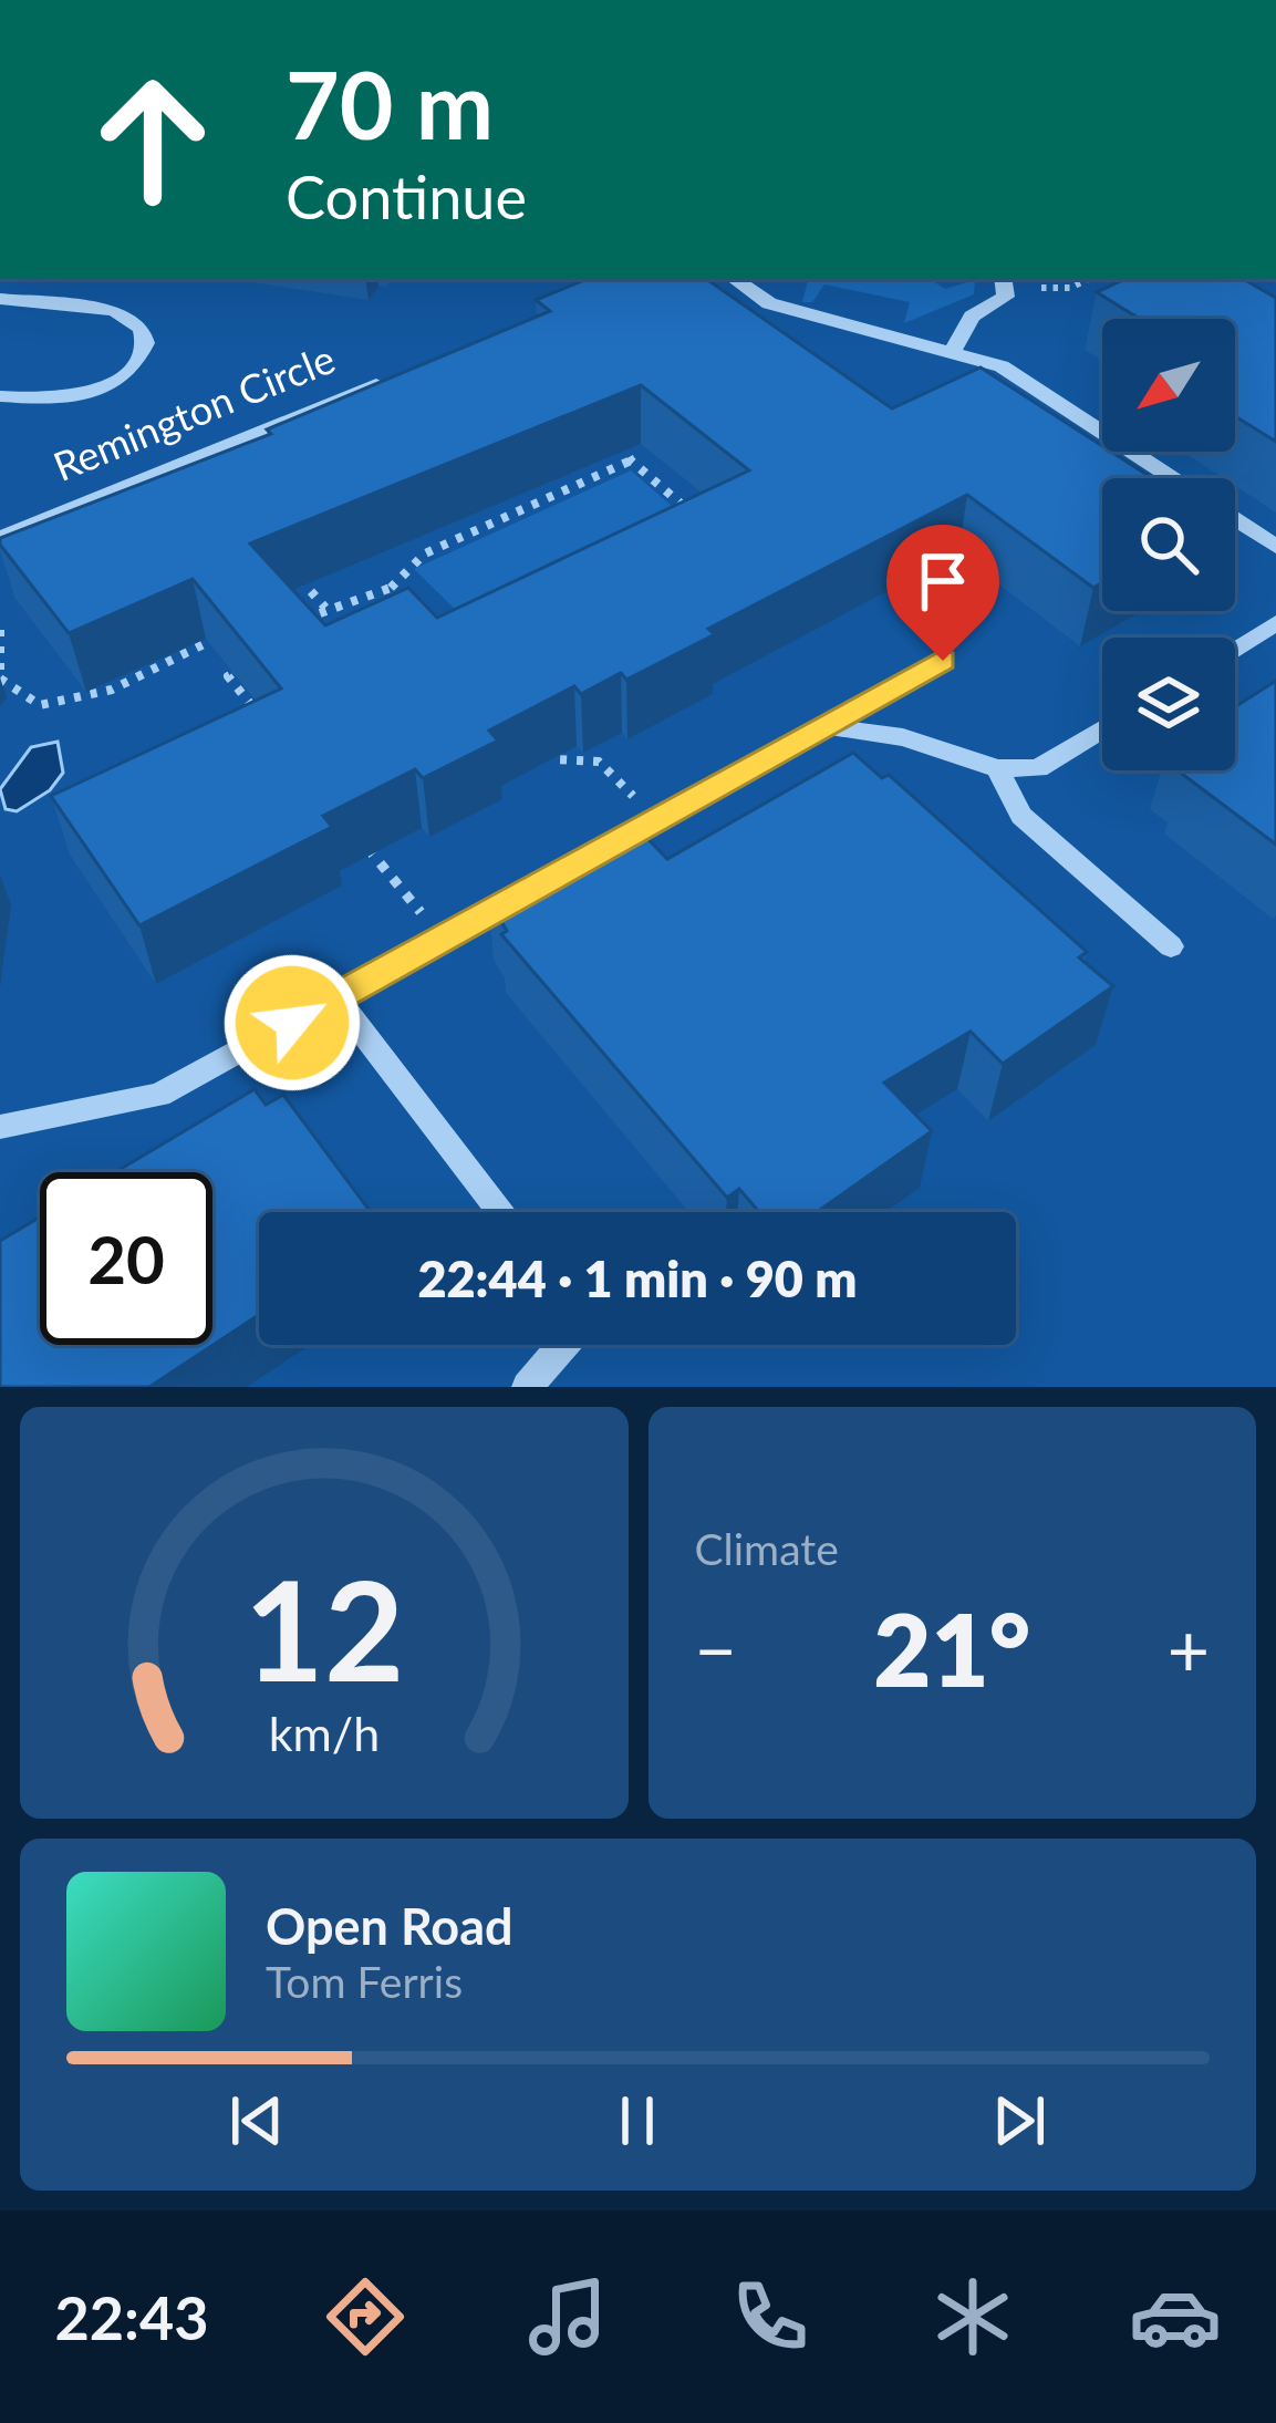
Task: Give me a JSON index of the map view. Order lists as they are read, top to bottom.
{
  "streets": {
    "lane": ["Remington Circle"]
  },
  "north": "bottom left",
  "page": {
    "turn": ["70 m", "Continue"],
    "limit": "20",
    "trip": "22:44 · 1 min · 90 m",
    "tile": "Climate",
    "heat": ["−", "21°", "+"],
    "song": ["Open Road", "Tom Ferris"],
    "tabs": "22:43",
    "gauge": ["12", "km/h"]
  }
}
